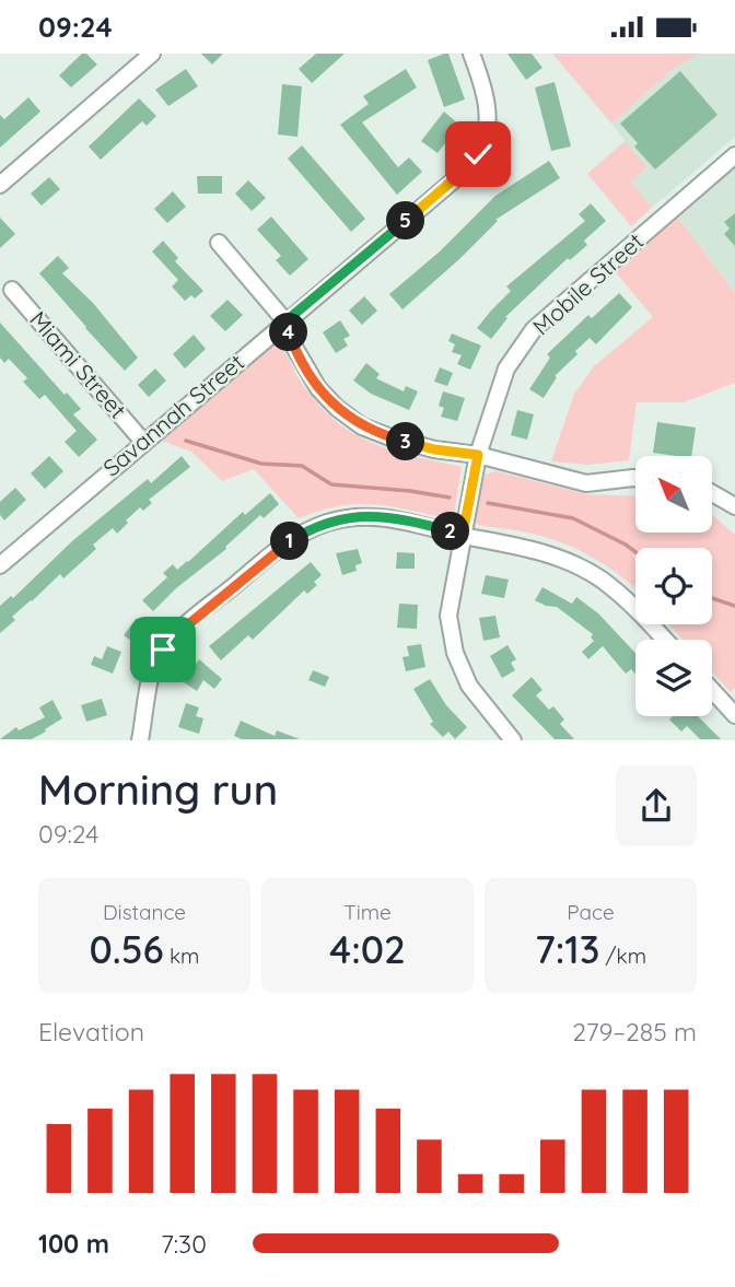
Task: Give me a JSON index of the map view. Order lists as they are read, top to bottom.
{
  "streets": {
    "street": ["Mobile Street", "Miami Street", "Savannah Street"]
  },
  "crossings": [
    ["Miami Street", "Savannah Street"]
  ],
  "north": "top left",
  "page": {
    "status": "09:24",
    "pins": [
      "5",
      "4",
      "3",
      "2",
      "1"
    ],
    "heading": ["Morning run", "09:24"],
    "stats": [
      ["Distance", "0.56 km"],
      ["Time", "4:02"],
      ["Pace", "7:13 /km"]
    ],
    "chart": ["Elevation", "279–285 m"],
    "list": [
      {
        "name": "100 m",
        "note": "7:30"
      }
    ]
  }
}
